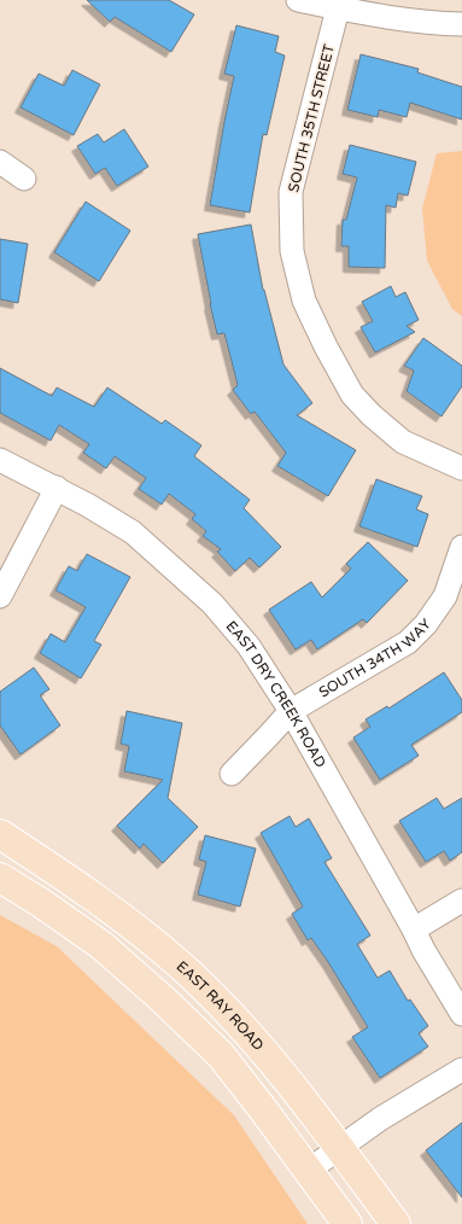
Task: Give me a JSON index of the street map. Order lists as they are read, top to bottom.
{
  "streets": {
    "main road": ["EAST RAY ROAD"],
    "street": ["SOUTH 35TH STREET", "SOUTH 34TH WAY", "EAST DRY CREEK ROAD"]
  },
  "crossings": [
    ["SOUTH 34TH WAY", "EAST DRY CREEK ROAD"]
  ]
}
